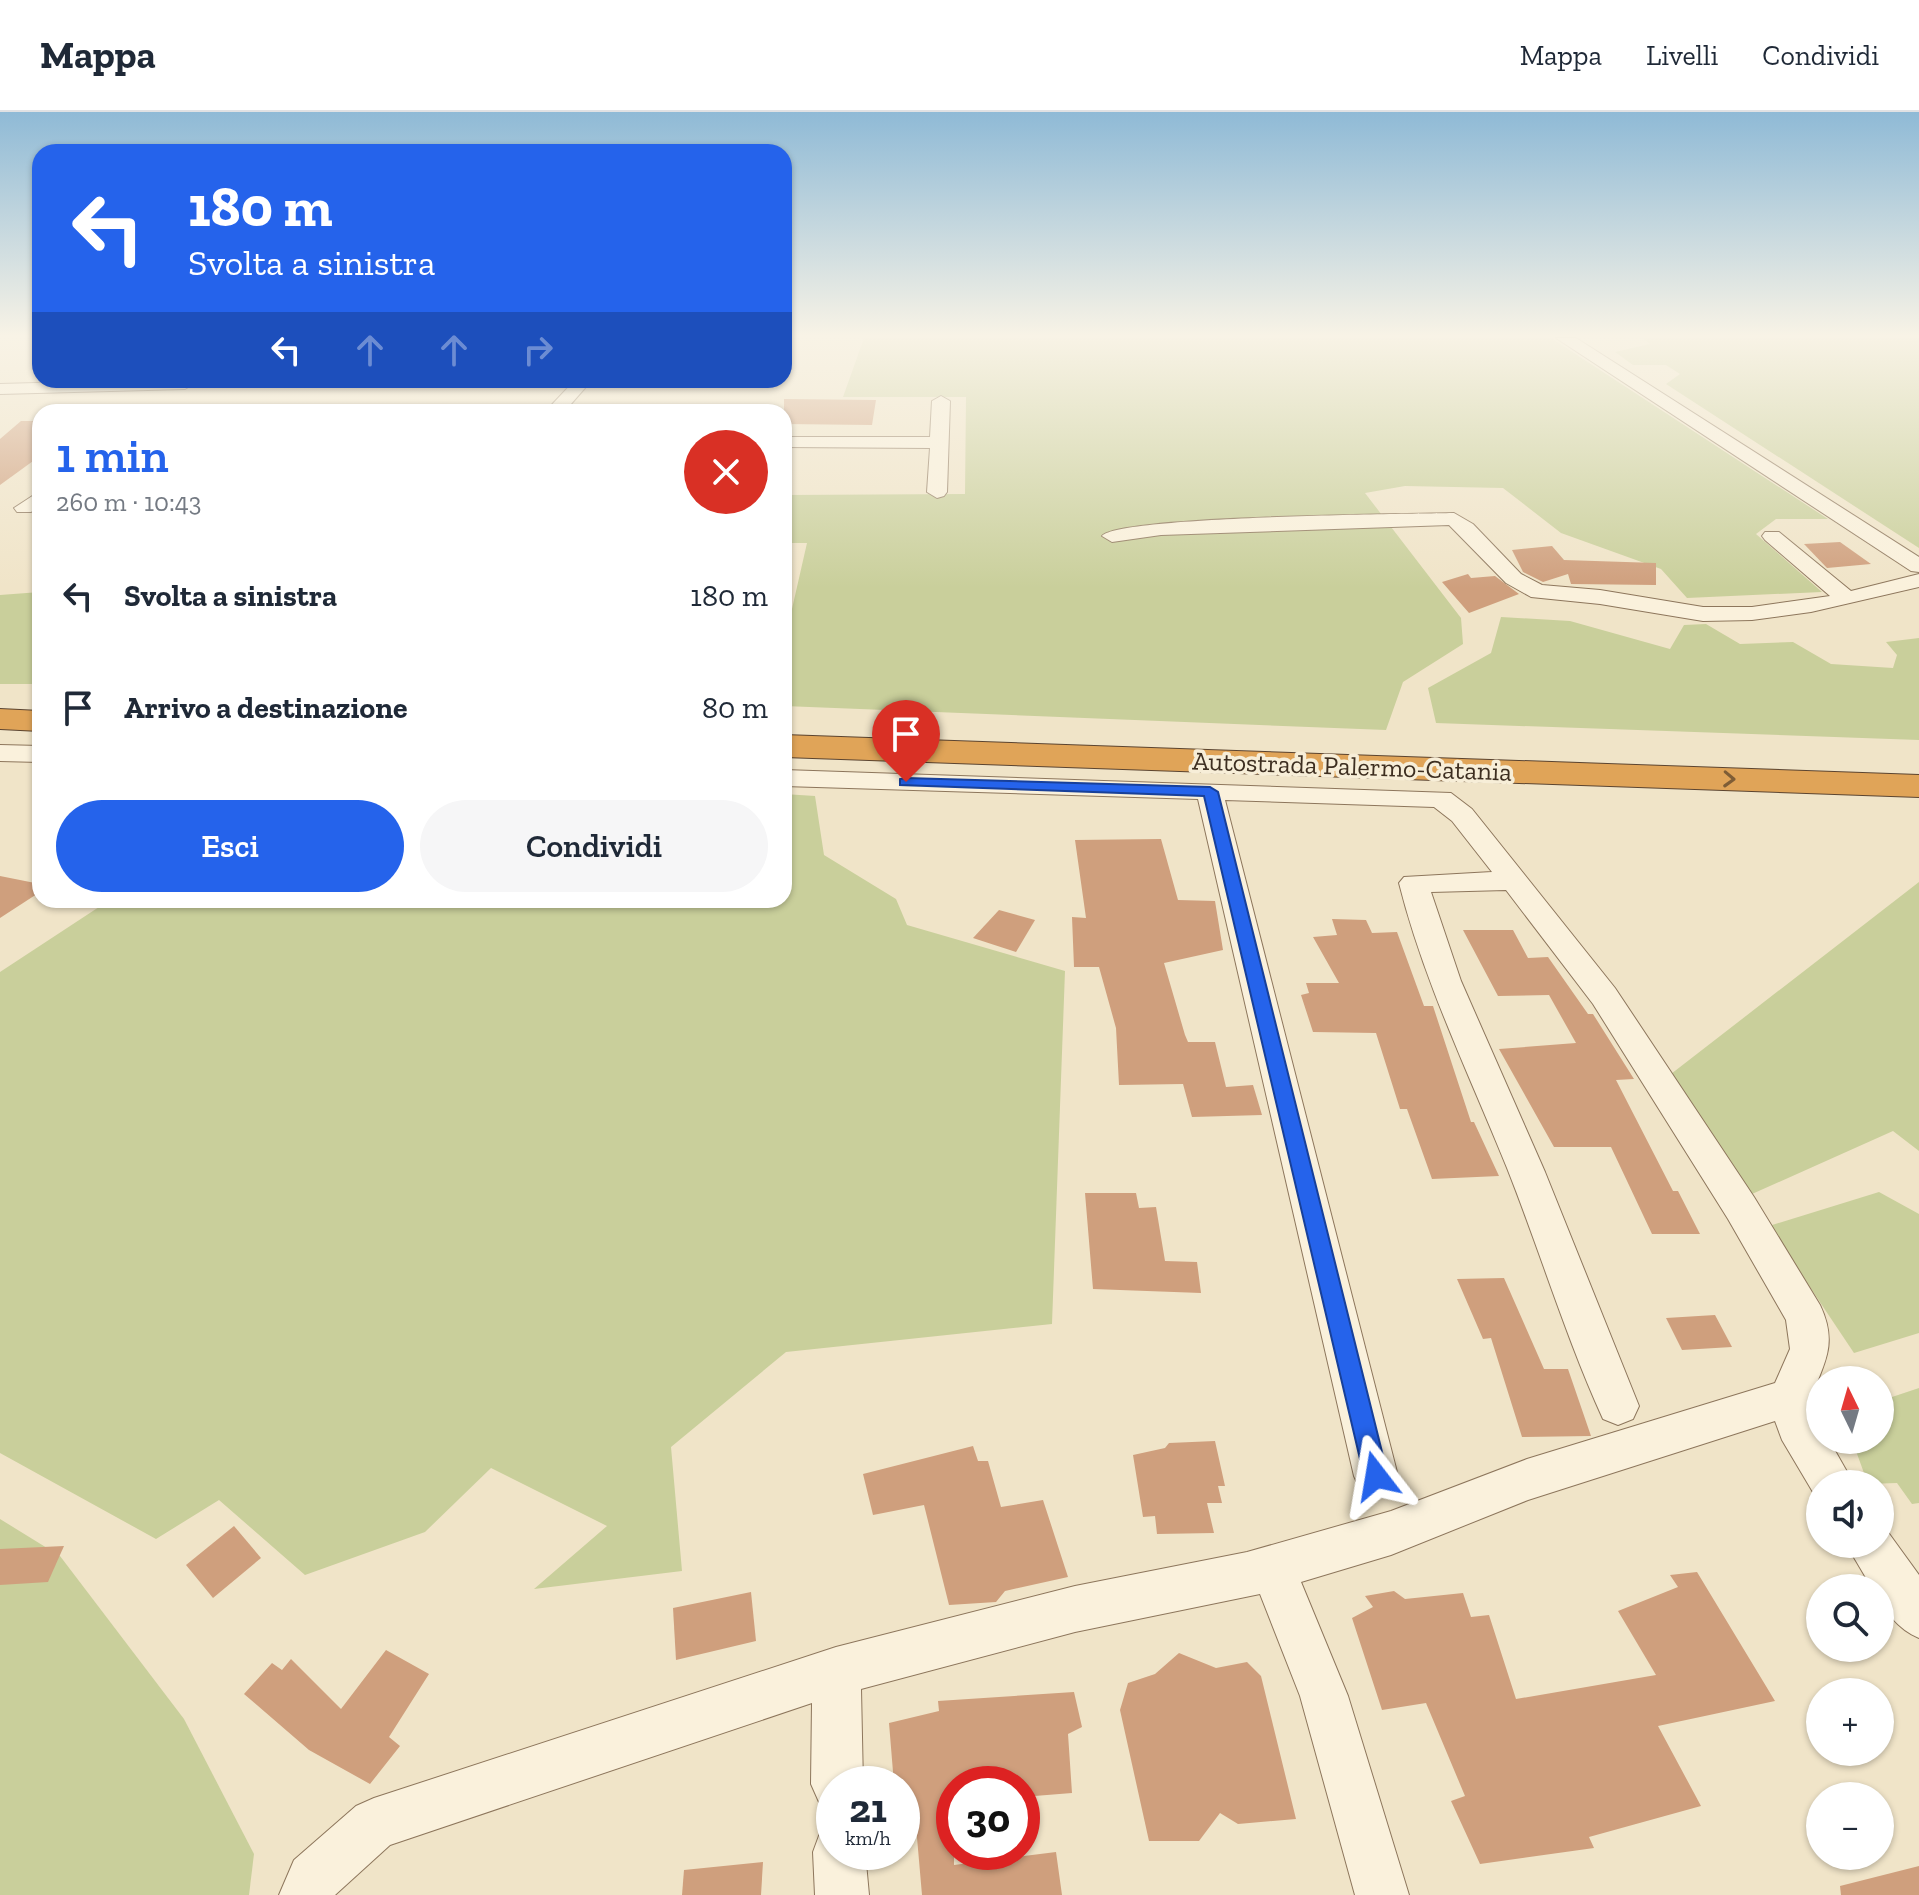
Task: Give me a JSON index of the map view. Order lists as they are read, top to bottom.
{
  "streets": {
    "highway": ["Autostrada Palermo-Catania"]
  },
  "north": "top",
  "page": {
    "header": "Mappa",
    "nav": ["Mappa", "Livelli", "Condividi"],
    "turn": ["180 m", "Svolta a sinistra"],
    "heading": ["1 min", "260 m · 10:43"],
    "list": [
      {
        "name": "Svolta a sinistra",
        "value": "180 m"
      },
      {
        "name": "Arrivo a destinazione",
        "value": "80 m"
      }
    ],
    "buttons": ["Esci", "Condividi"],
    "map_buttons": ["+", "−"],
    "speed": "21 km/h",
    "limit": "30"
  }
}
